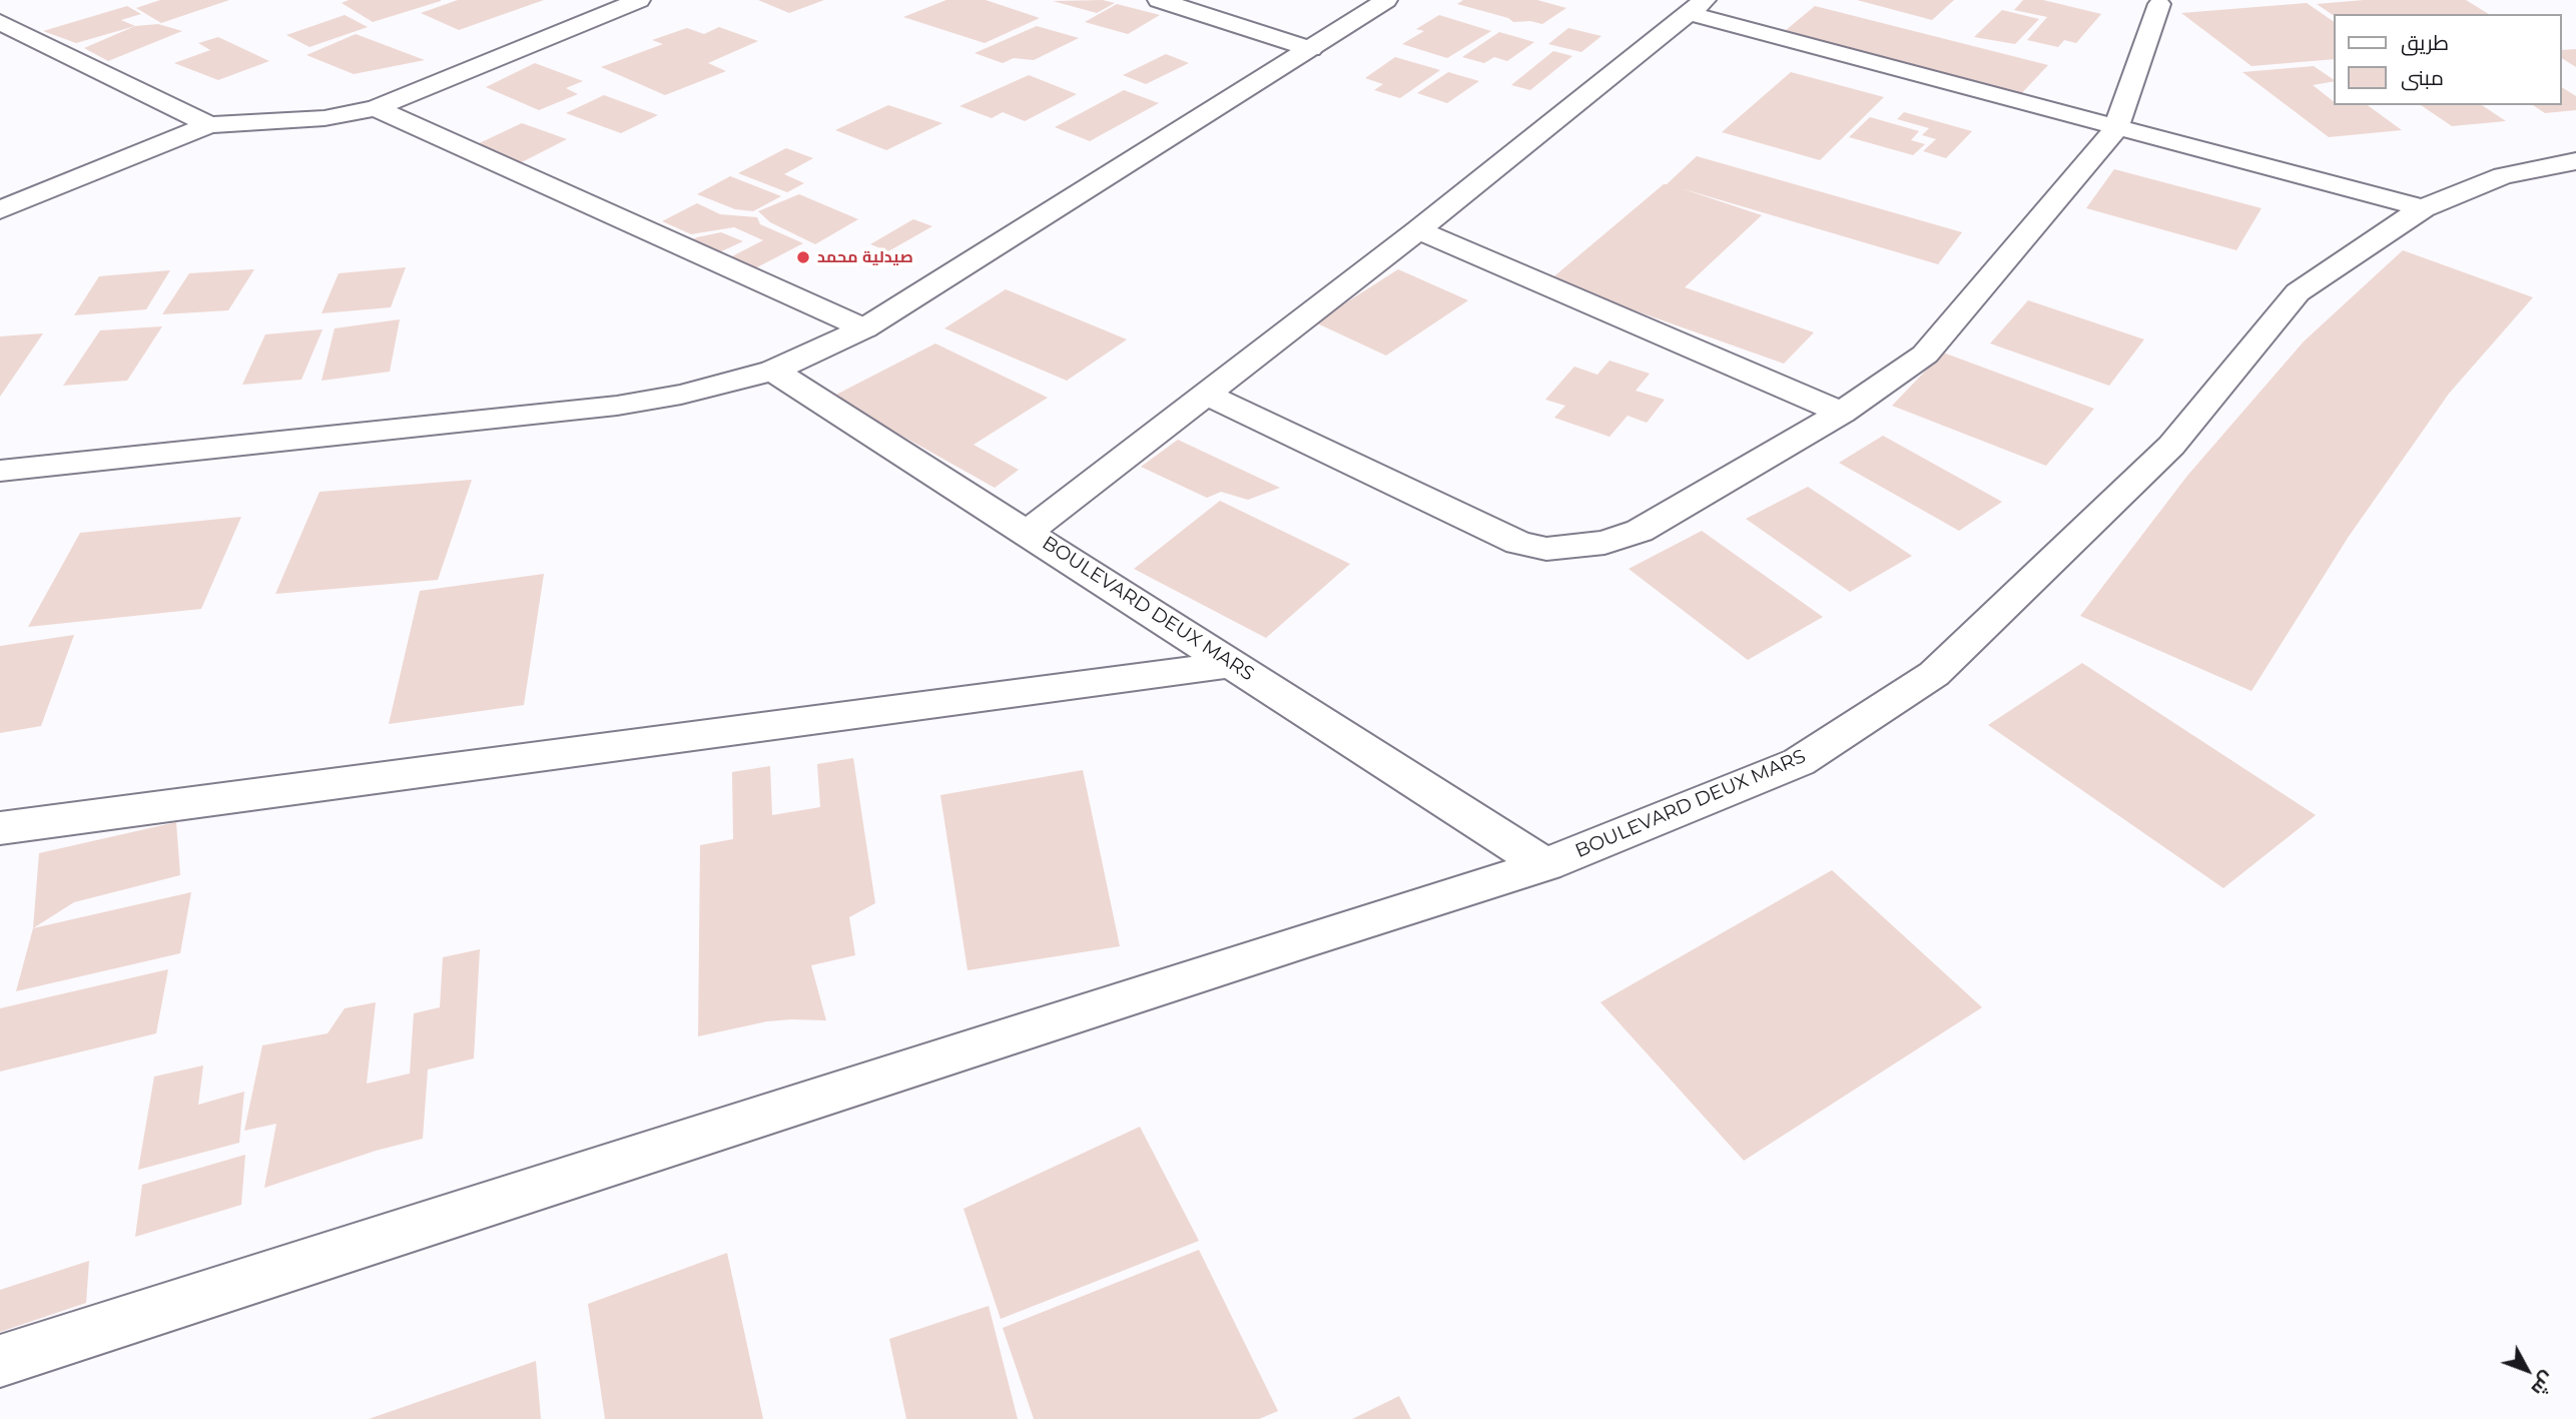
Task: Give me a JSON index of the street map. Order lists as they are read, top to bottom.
{
  "streets": {
    "street": ["BOULEVARD DEUX MARS"]
  },
  "places": ["صيدلية محمد"],
  "legend": ["طريق", "مبنى"],
  "north": "bottom right"
}
